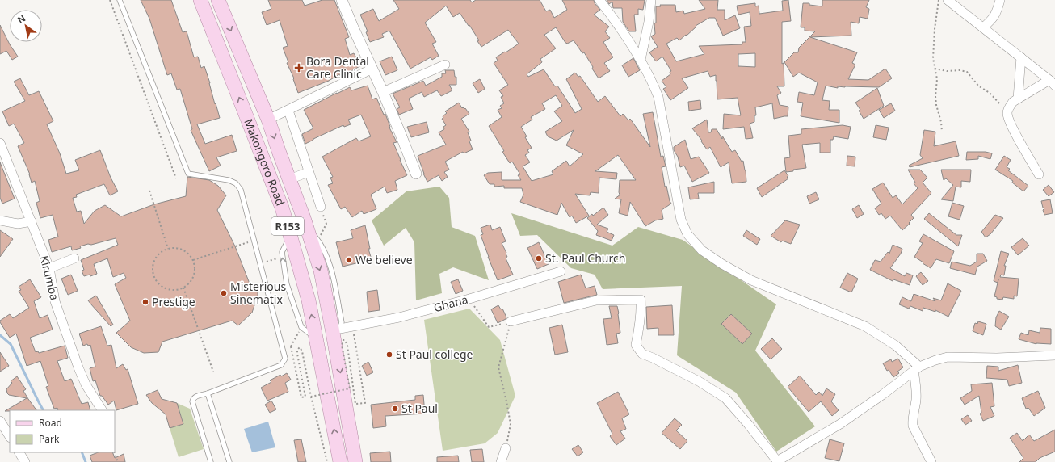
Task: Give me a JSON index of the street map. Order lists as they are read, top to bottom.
{
  "streets": {
    "main road": ["Makongoro Road", "R153"],
    "street": ["Kirumba", "Ghana"]
  },
  "crossings": [
    ["Makongoro Road", "Ghana"]
  ],
  "places": {
    "health": ["Bora Dental Care Clinic"],
    "other": [
      "St. Paul Church",
      "We believe",
      "Misterious Sinematix",
      "Prestige",
      "St Paul college",
      "St Paul"
    ]
  },
  "legend": ["Road", "Park"],
  "north": "top left"
}
